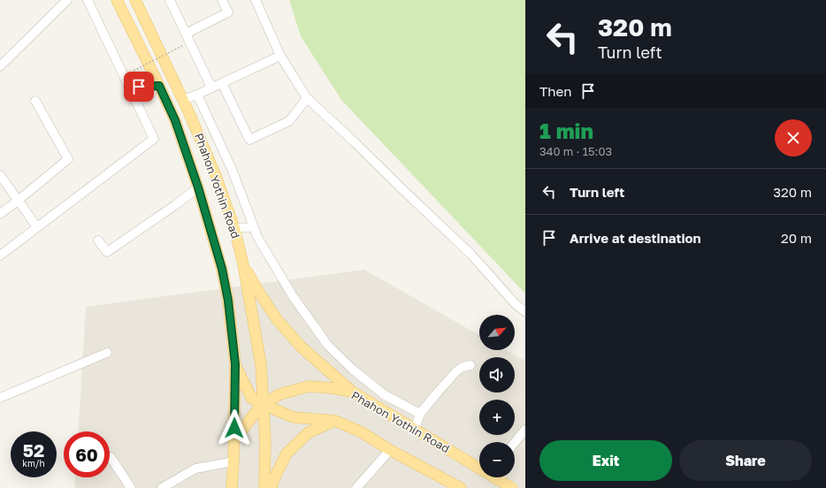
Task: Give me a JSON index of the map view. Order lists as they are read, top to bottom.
{
  "streets": {
    "main road": ["Phahon Yothin Road"]
  },
  "north": "top right",
  "page": {
    "turn": ["320 m", "Turn left"],
    "then": "Then",
    "heading": ["1 min", "340 m · 15:03"],
    "list": [
      {
        "name": "Turn left",
        "value": "320 m"
      },
      {
        "name": "Arrive at destination",
        "value": "20 m"
      }
    ],
    "map_buttons": ["+", "−"],
    "speed": "52 km/h",
    "limit": "60",
    "buttons": ["Exit", "Share"]
  }
}
